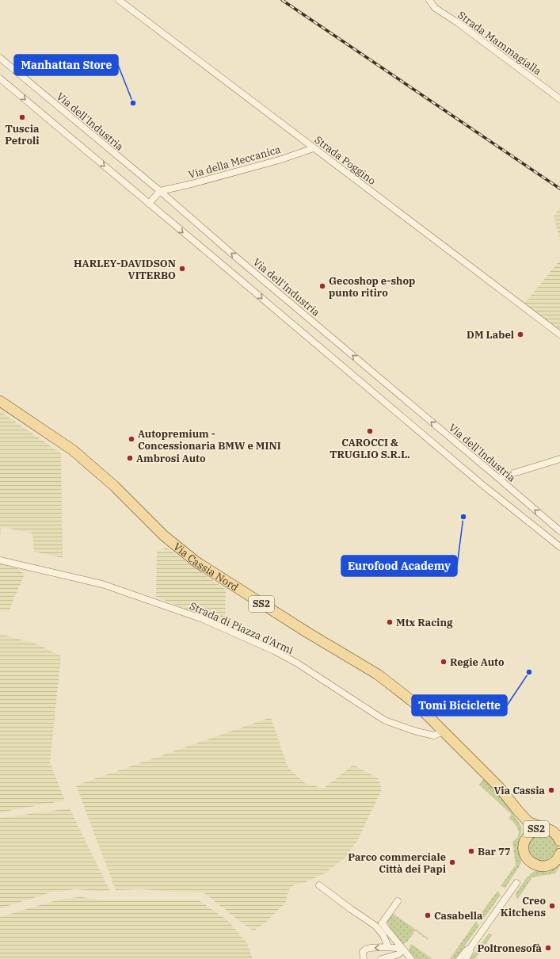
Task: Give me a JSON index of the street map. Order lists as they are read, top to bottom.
{
  "streets": {
    "main road": ["Via Cassia Nord", "SS2"],
    "street": [
      "Strada Mammagialla",
      "Via dell'Industria",
      "Strada Poggino",
      "Via della Meccanica",
      "Strada di Piazza d'Armi"
    ]
  },
  "crossings": [
    ["Via dell'Industria", "Via della Meccanica"],
    ["Strada Poggino", "Via della Meccanica"],
    ["Via Cassia Nord", "SS2"],
    ["Via Cassia Nord", "Strada di Piazza d'Armi"]
  ],
  "places": [
    "Manhattan Store",
    "Tuscia Petroli",
    "HARLEY-DAVIDSON VITERBO",
    "Gecoshop e-shop punto ritiro",
    "DM Label",
    "CAROCCI & TRUGLIO S.R.L.",
    "Autopremium - Concessionaria BMW e MINI",
    "Ambrosi Auto",
    "Eurofood Academy",
    "Mtx Racing",
    "Regie Auto",
    "Tomi Biciclette",
    "Via Cassia",
    "Bar 77",
    "Parco commerciale Città dei Papi",
    "Creo Kitchens",
    "Casabella",
    "Poltronesofà"
  ]
}
